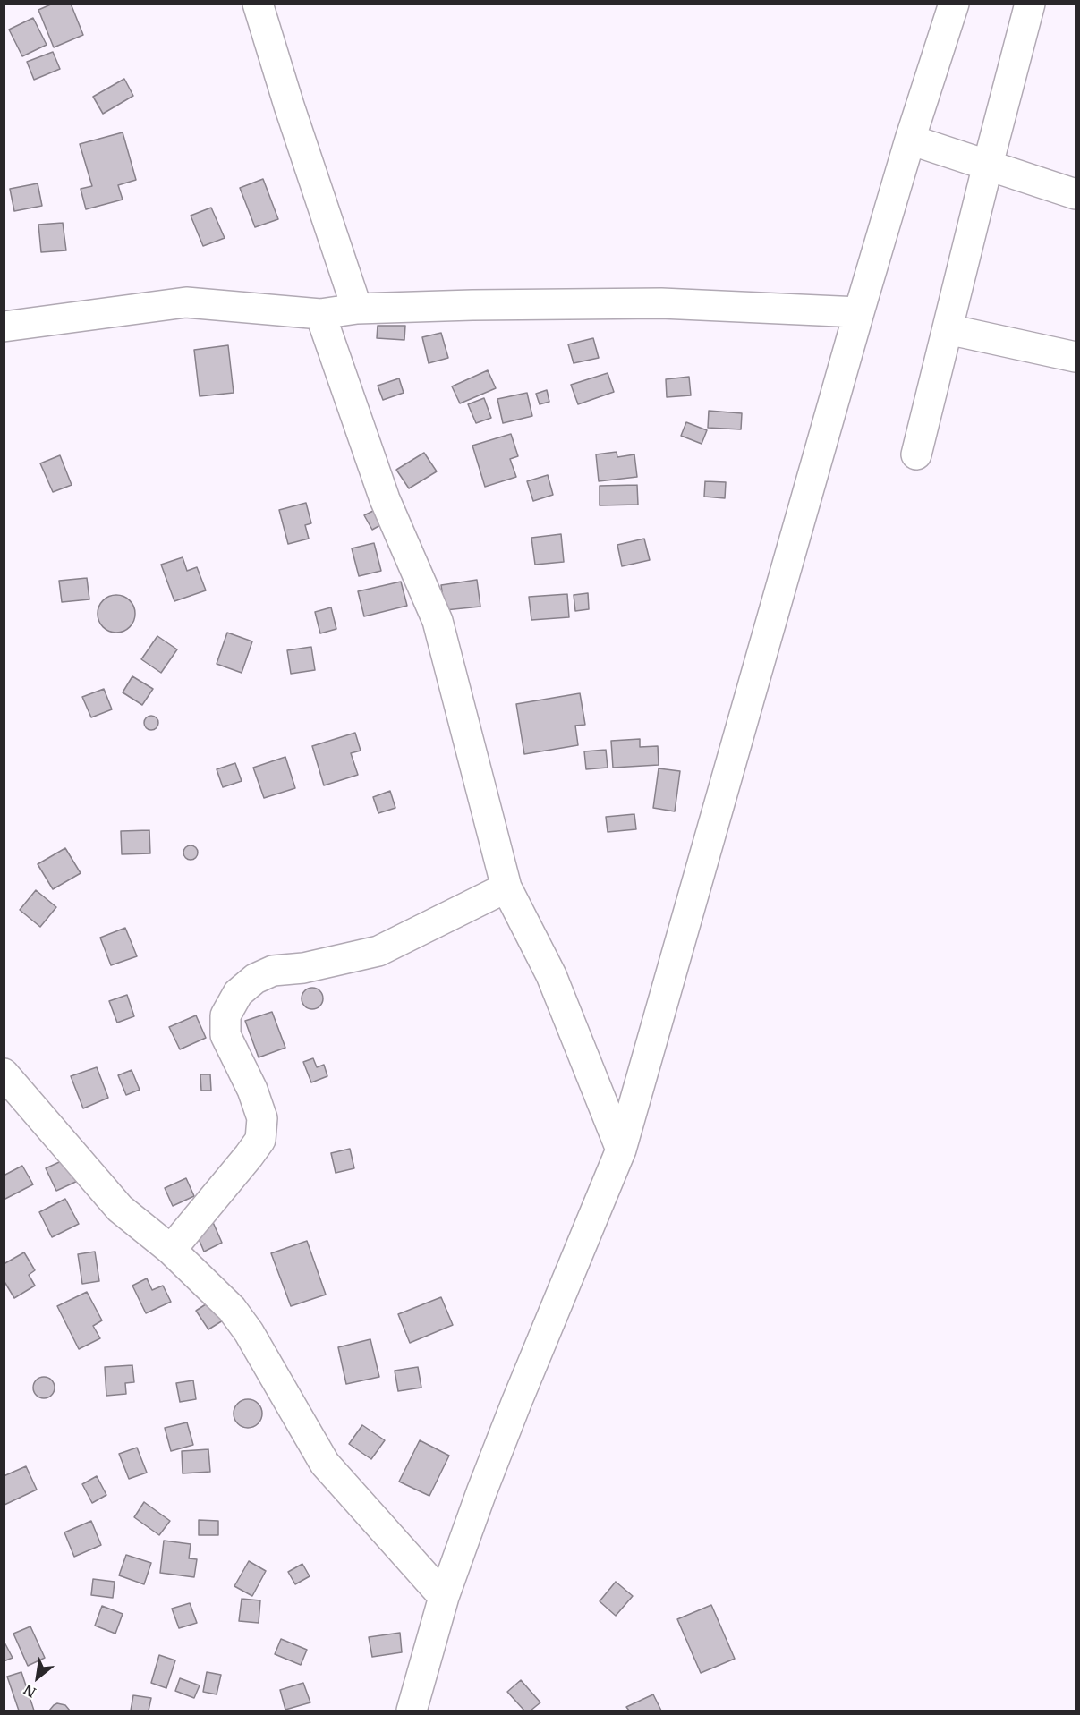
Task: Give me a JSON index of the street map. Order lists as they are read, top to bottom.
{
  "north": "bottom left"
}
